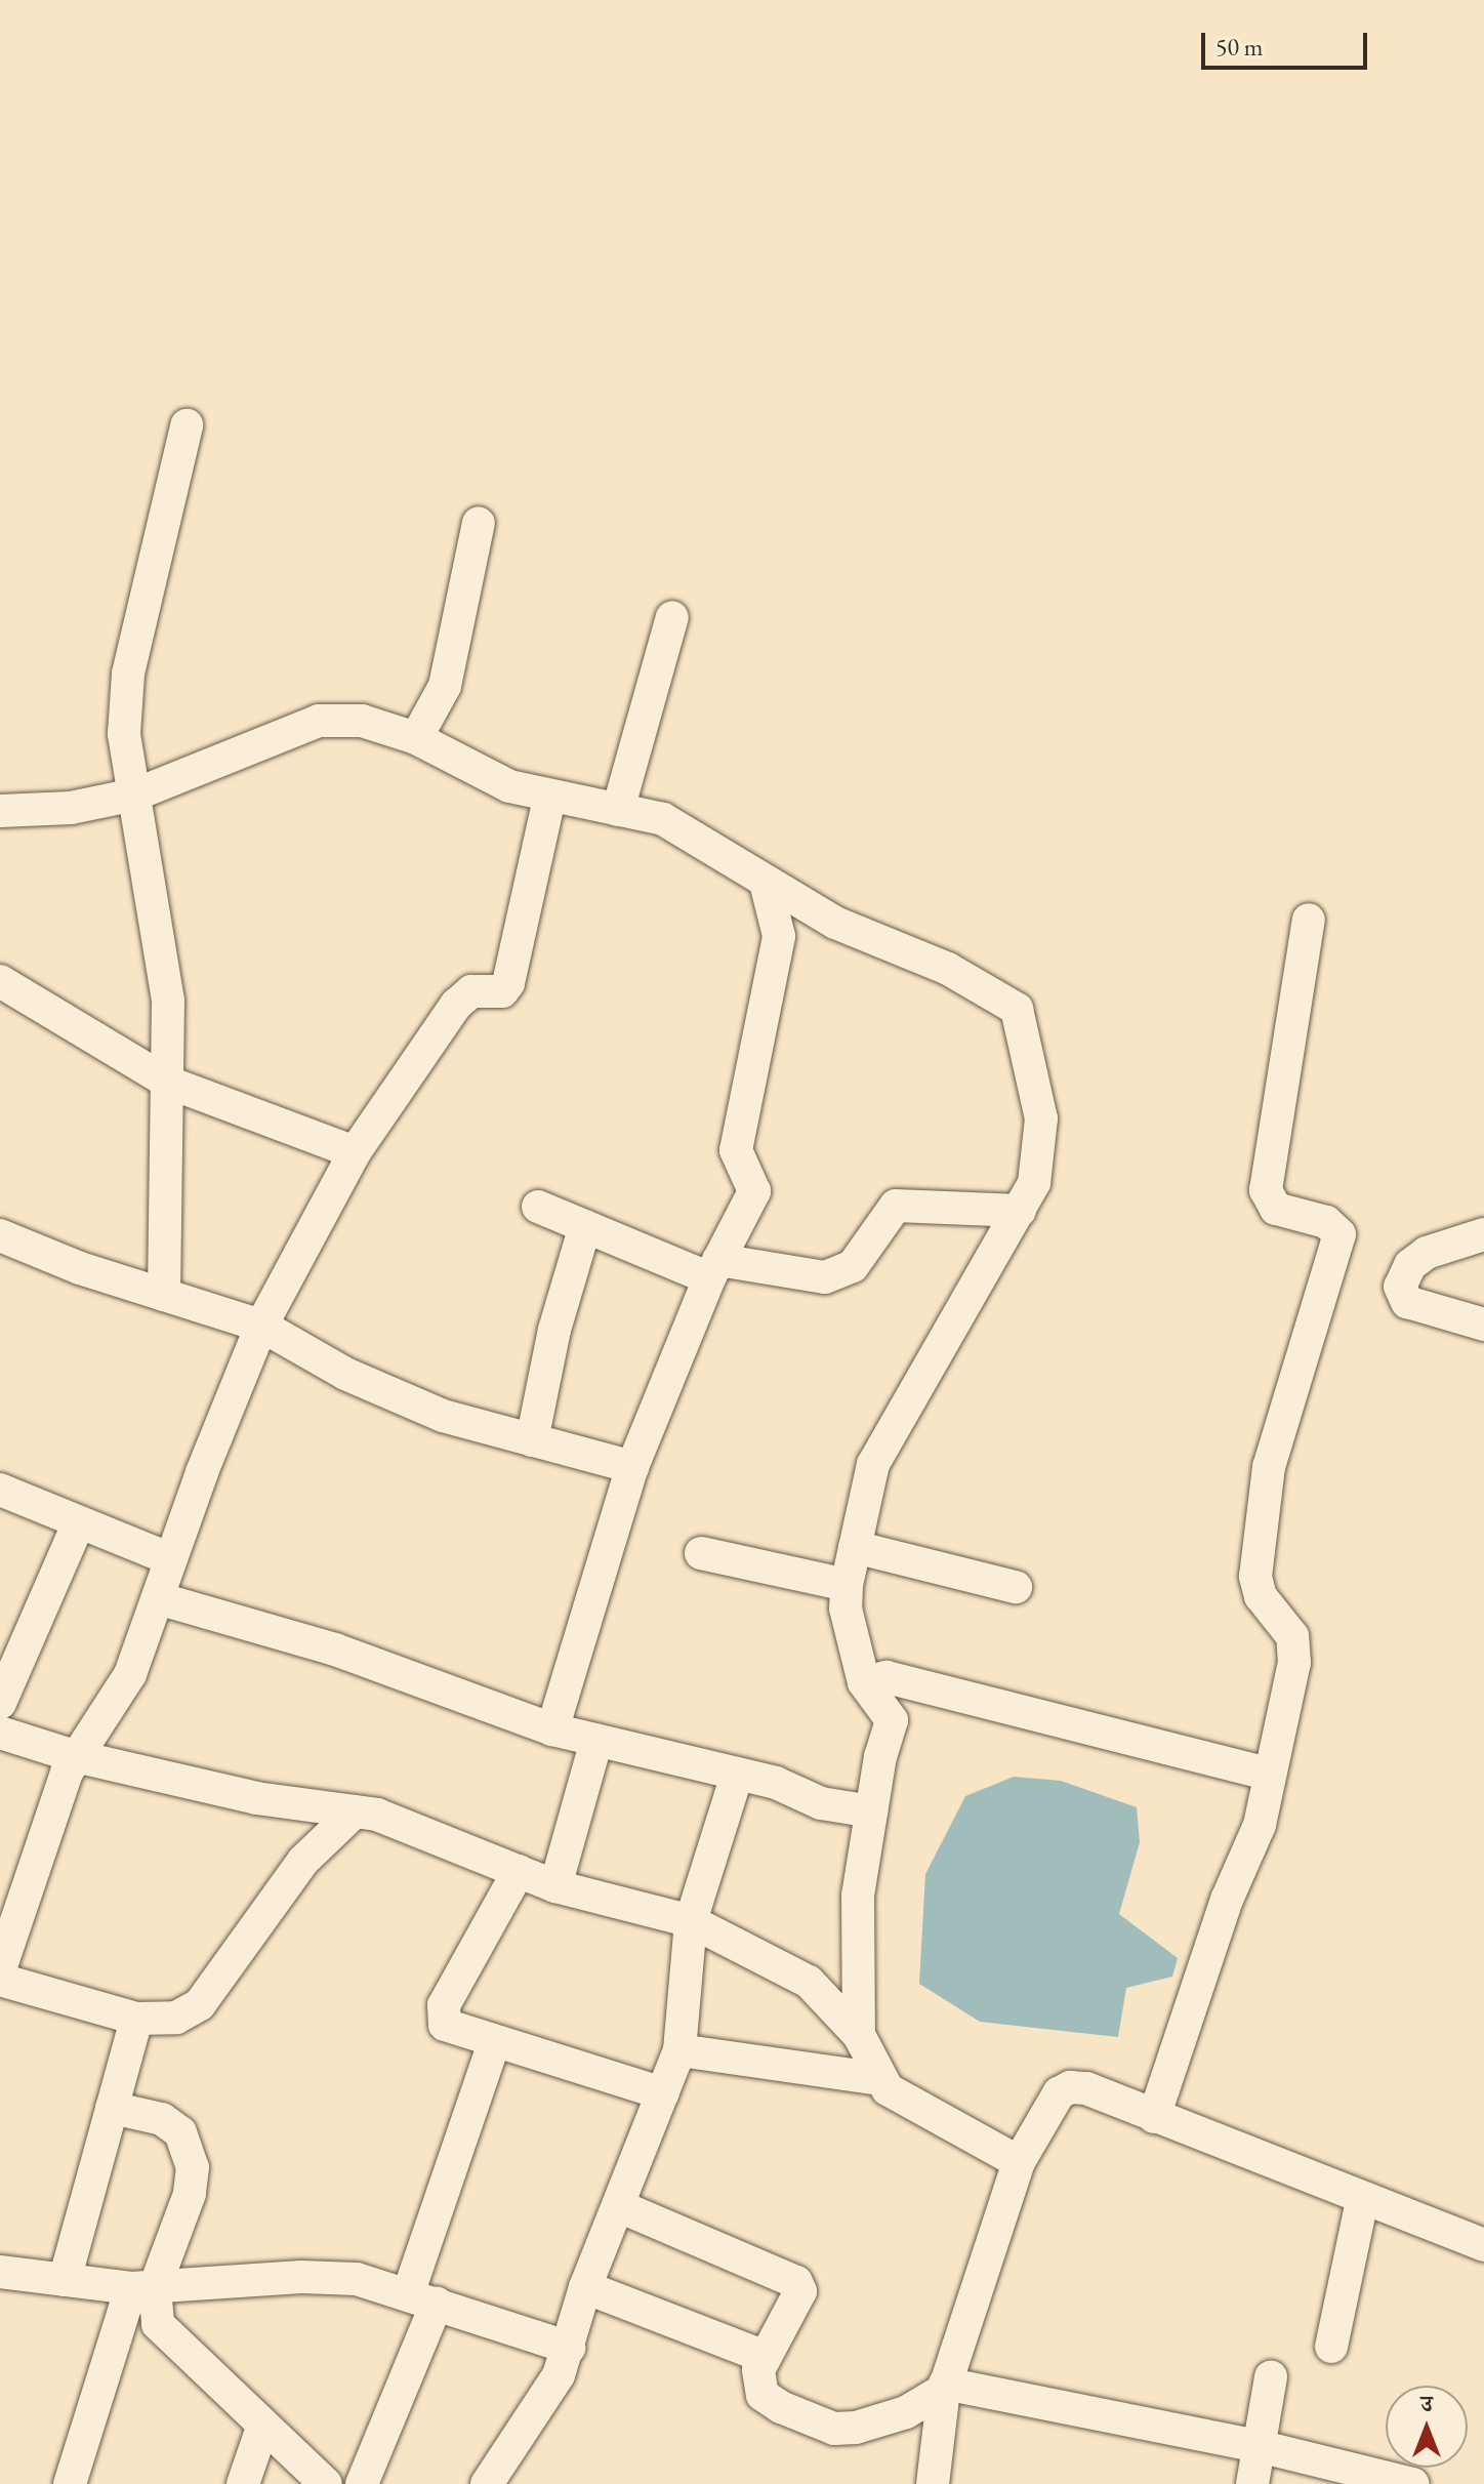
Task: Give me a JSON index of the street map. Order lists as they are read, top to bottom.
{
  "scale_bar": "50 m",
  "north": "top"
}
